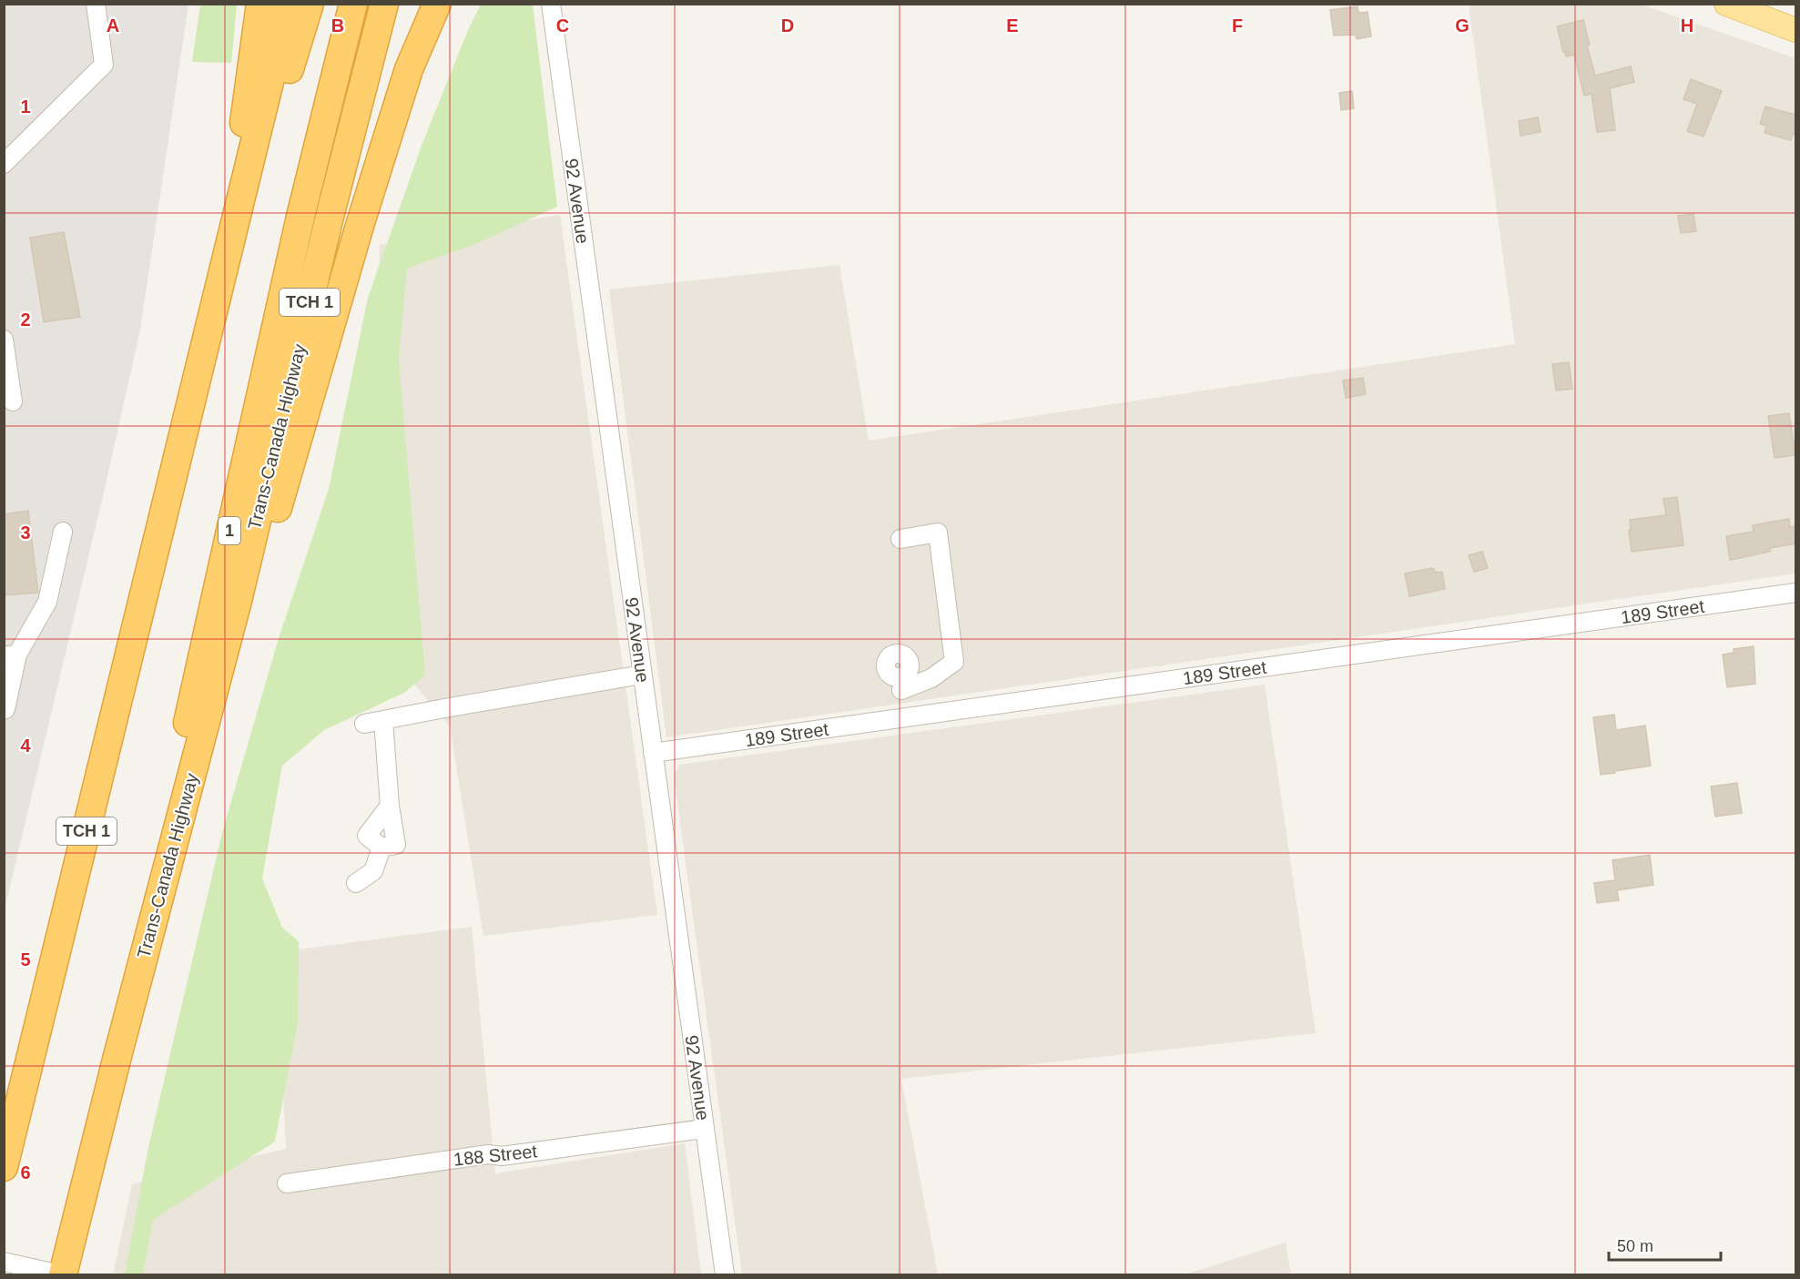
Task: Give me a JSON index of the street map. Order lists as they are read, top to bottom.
{
  "streets": {
    "highway": ["TCH 1", "Trans-Canada Highway", "1"],
    "street": ["92 Avenue", "189 Street", "188 Street"]
  },
  "crossings": [
    ["92 Avenue", "189 Street"],
    ["92 Avenue", "188 Street"]
  ],
  "scale_bar": "50 m",
  "grid": {
    "columns": [
      "A",
      "B",
      "C",
      "D",
      "E",
      "F",
      "G",
      "H"
    ],
    "rows": [
      "1",
      "2",
      "3",
      "4",
      "5",
      "6"
    ]
  }
}
